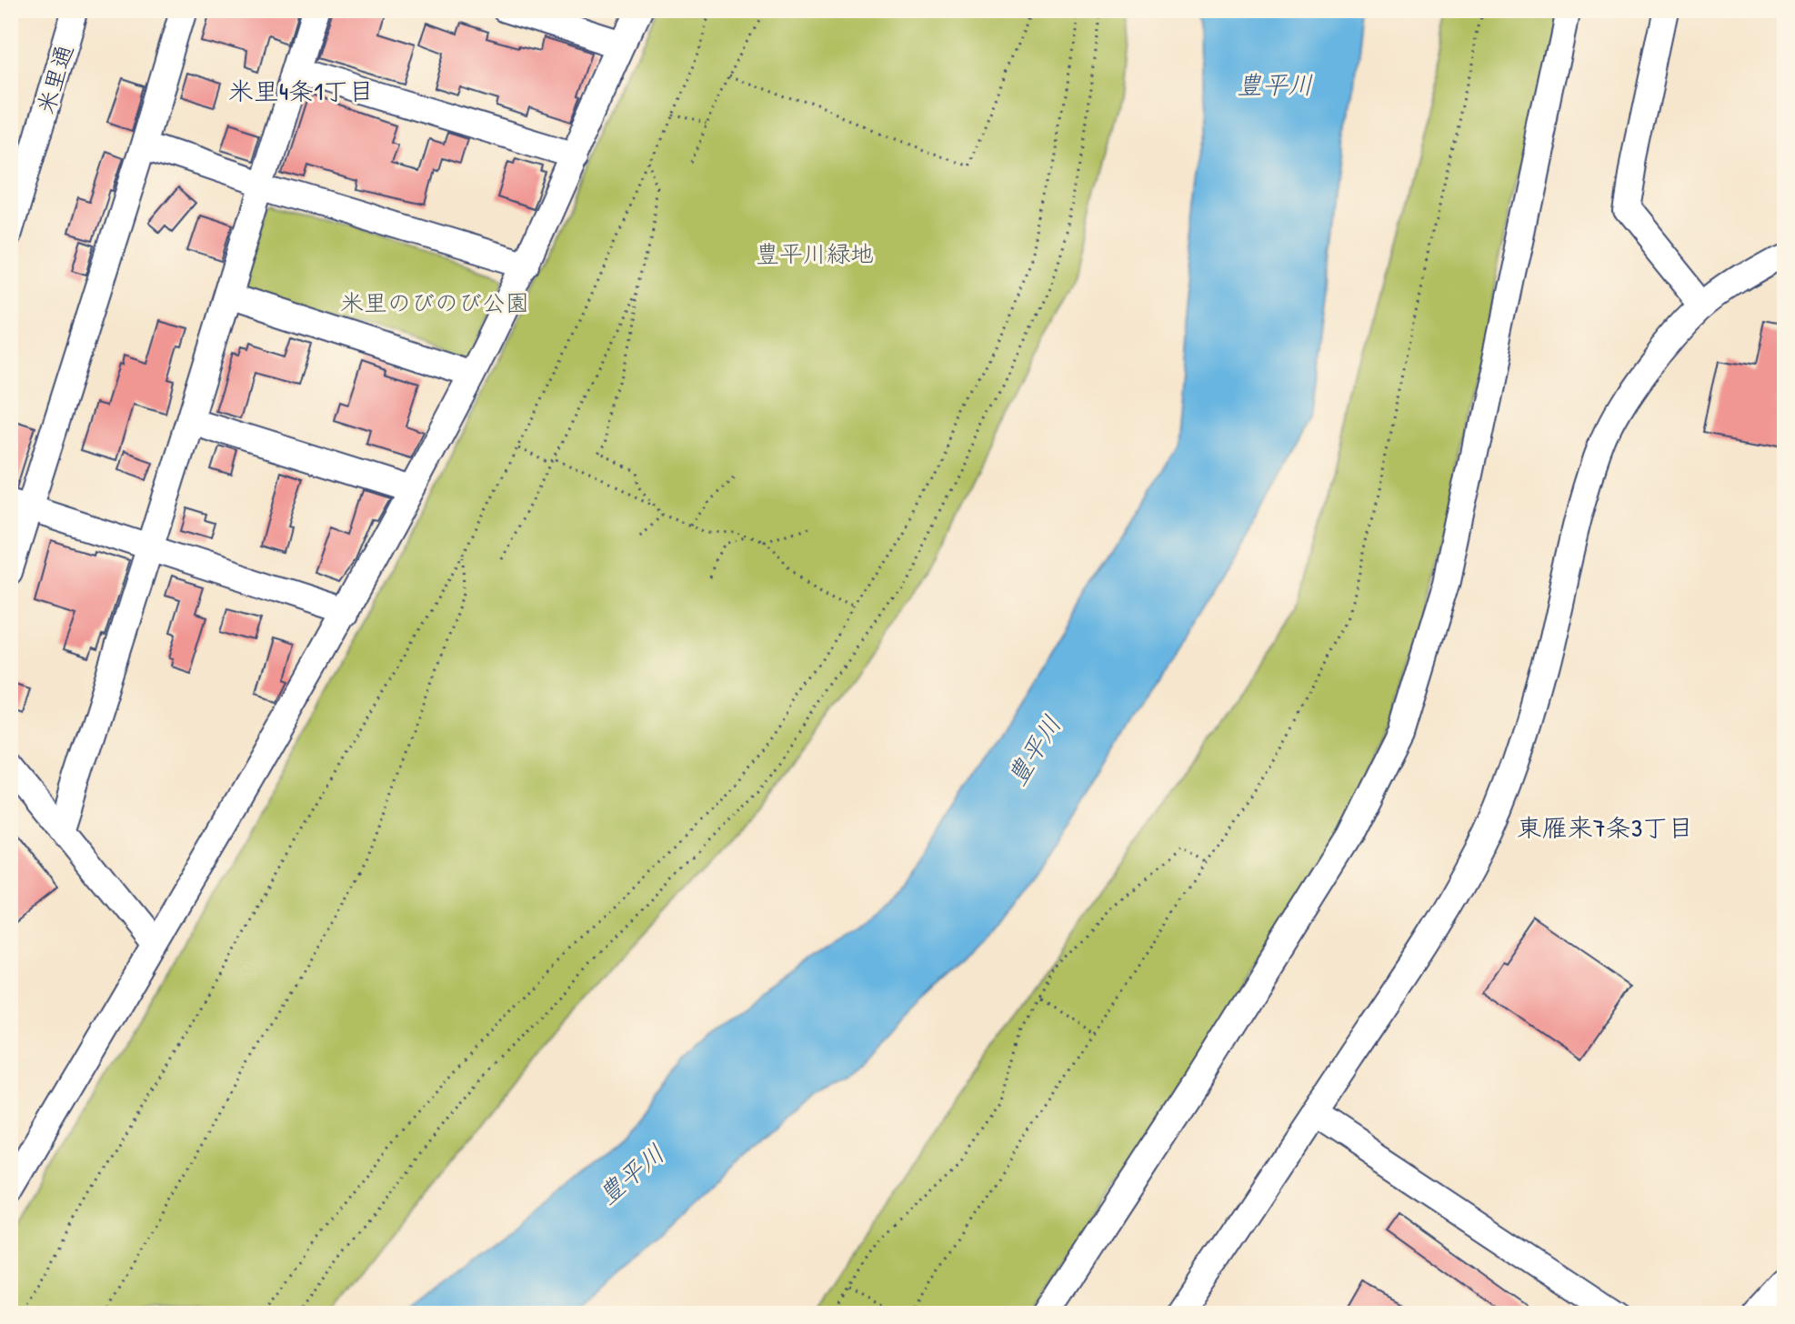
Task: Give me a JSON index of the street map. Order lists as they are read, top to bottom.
{
  "streets": {
    "street": ["米里通"]
  },
  "districts": ["米里4条1丁目", "東雁来7条3丁目"],
  "water": ["豊平川"],
  "parks": ["豊平川緑地", "米里のびのび公園"]
}
